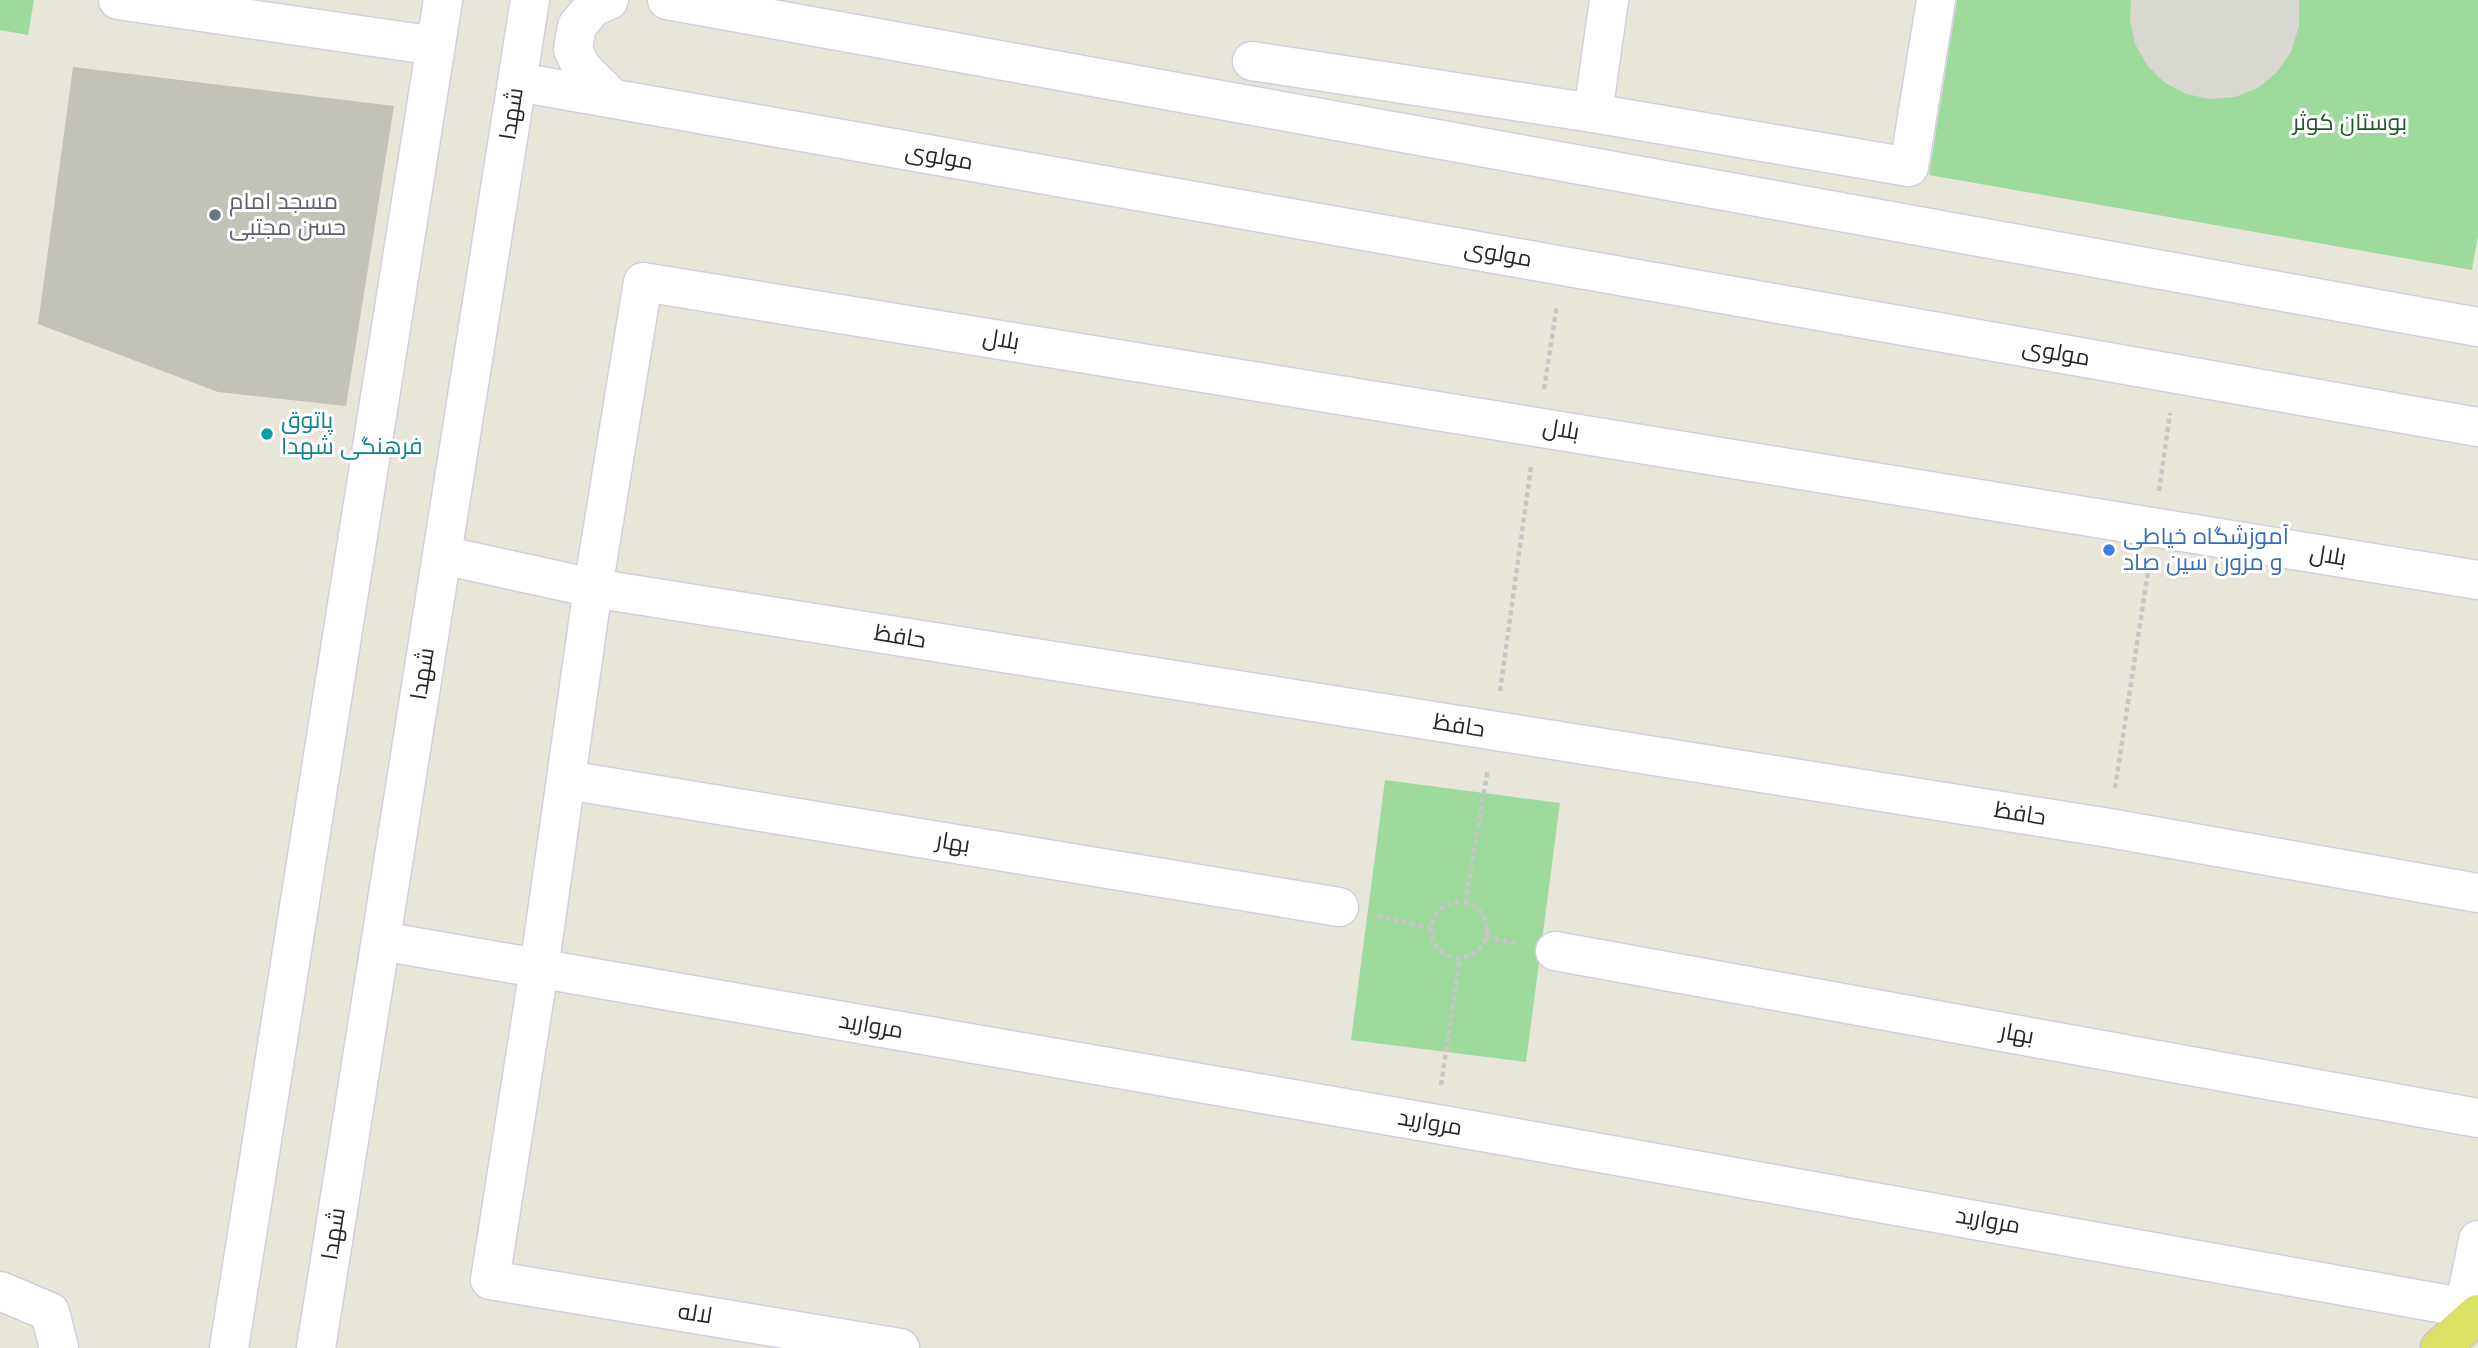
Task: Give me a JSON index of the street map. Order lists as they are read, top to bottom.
{
  "streets": {
    "street": [
      "شهدا",
      "مولوی",
      "بلال",
      "حافظ",
      "بهار",
      "مروارید",
      "لاله"
    ]
  },
  "crossings": [
    ["شهدا", "مولوی"],
    ["شهدا", "حافظ"],
    ["شهدا", "مروارید"],
    ["بلال", "حافظ"],
    ["مروارید", "لاله"]
  ],
  "parks": ["بوستان کوثر"],
  "places": ["مسجد امام حسن مجتبی", "پاتوق فرهنگی شهدا", "آموزشگاه خیاطی و مزون سین صاد"]
}
